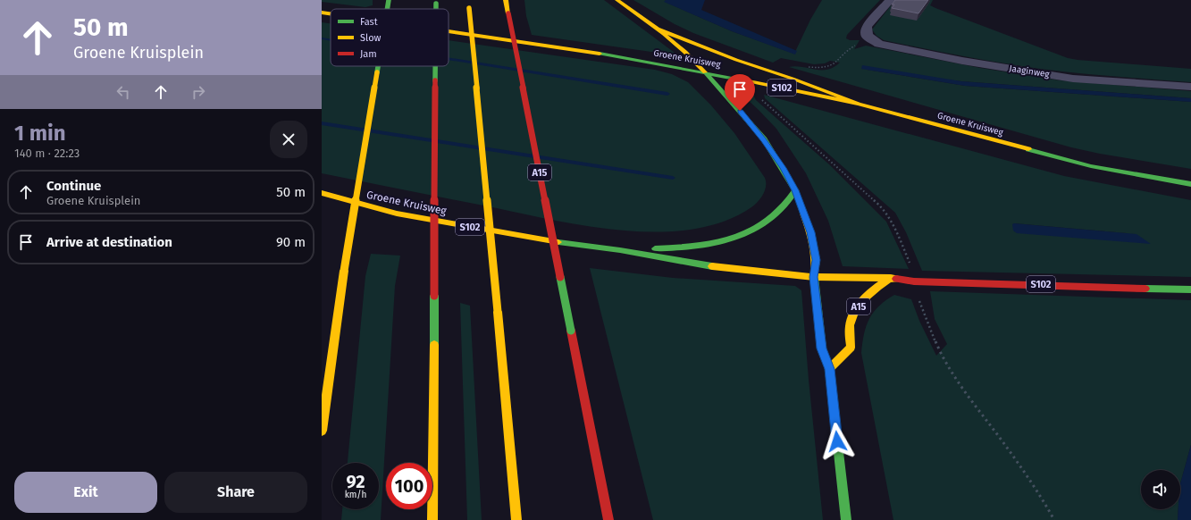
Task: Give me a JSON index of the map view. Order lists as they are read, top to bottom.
{
  "streets": {
    "main road": ["Groene Kruisweg", "S102", "A15"],
    "street": ["Jaaginweg"]
  },
  "crossings": [
    ["Groene Kruisweg", "S102"],
    ["Groene Kruisweg", "A15"]
  ],
  "legend": ["Fast", "Slow", "Jam"],
  "page": {
    "turn": ["50 m", "Groene Kruisplein"],
    "heading": ["1 min", "140 m · 22:23"],
    "list": [
      {
        "name": "Continue",
        "note": "Groene Kruisplein",
        "value": "50 m"
      },
      {
        "name": "Arrive at destination",
        "value": "90 m"
      }
    ],
    "speed": "92 km/h",
    "limit": "100",
    "buttons": ["Exit", "Share"]
  }
}
